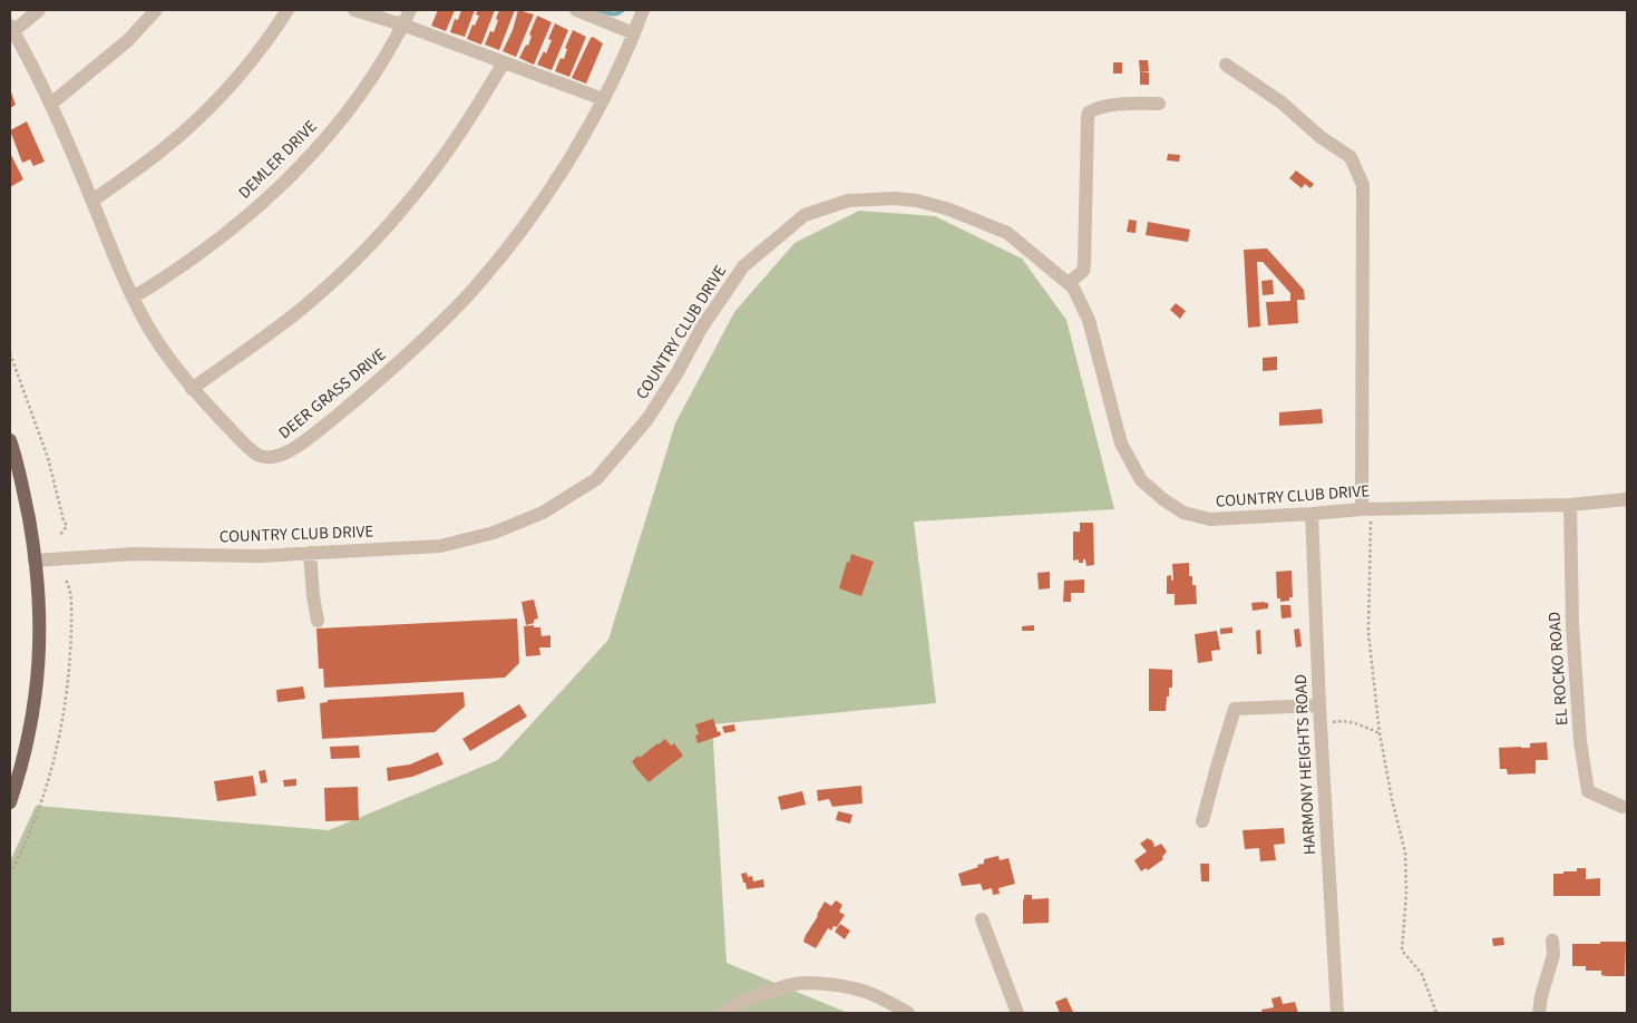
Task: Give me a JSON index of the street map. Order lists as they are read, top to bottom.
{
  "streets": {
    "street": [
      "DEMLER DRIVE",
      "COUNTRY CLUB DRIVE",
      "DEER GRASS DRIVE",
      "EL ROCKO ROAD",
      "HARMONY HEIGHTS ROAD"
    ]
  },
  "crossings": [
    ["DEMLER DRIVE", "DEER GRASS DRIVE"],
    ["COUNTRY CLUB DRIVE", "EL ROCKO ROAD"],
    ["COUNTRY CLUB DRIVE", "HARMONY HEIGHTS ROAD"]
  ]
}
